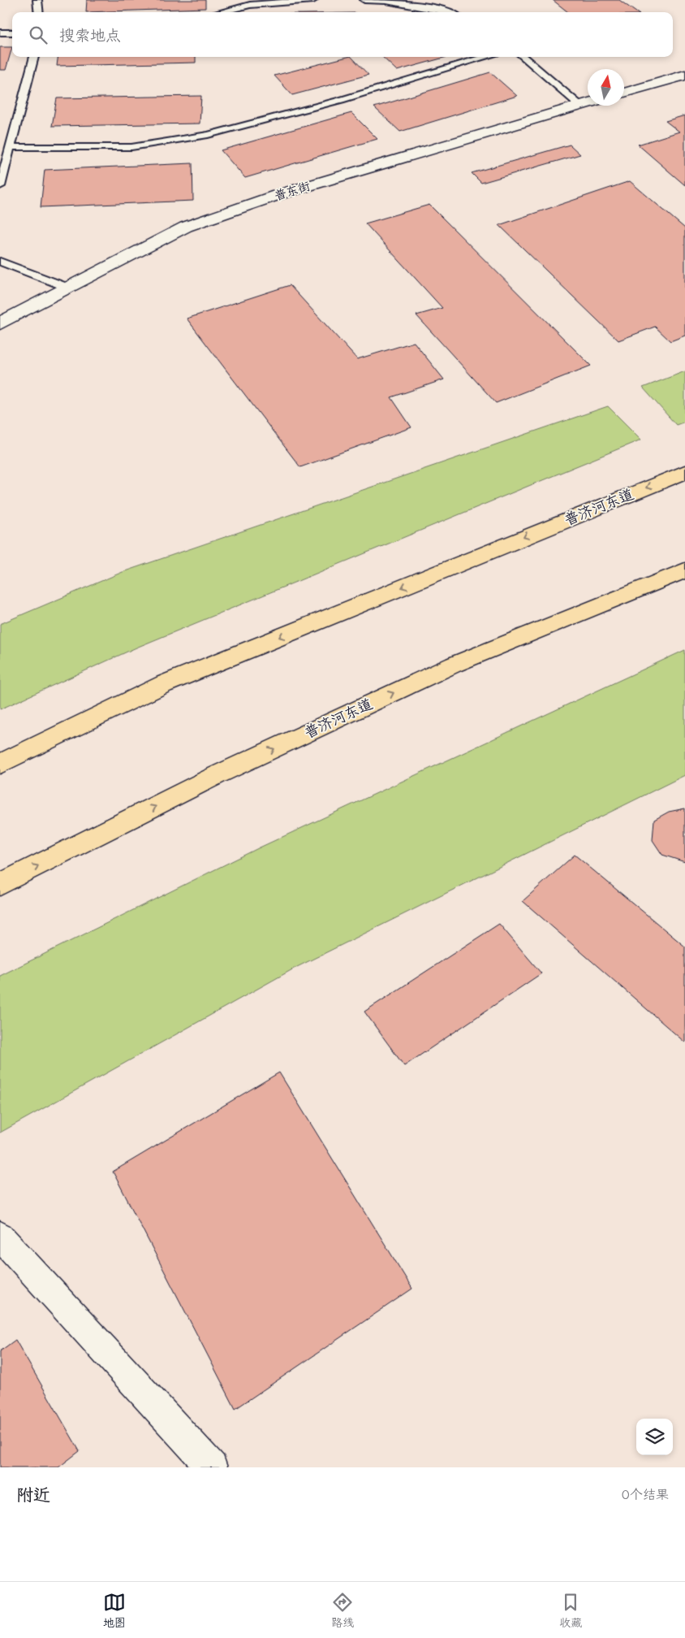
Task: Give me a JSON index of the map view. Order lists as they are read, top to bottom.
{
  "streets": {
    "main road": ["普济河东道"],
    "street": ["普东街"]
  },
  "north": "top",
  "page": {
    "search": "搜索地点",
    "heading": ["附近", "0个结果"],
    "nav": ["地图", "路线", "收藏"]
  }
}
